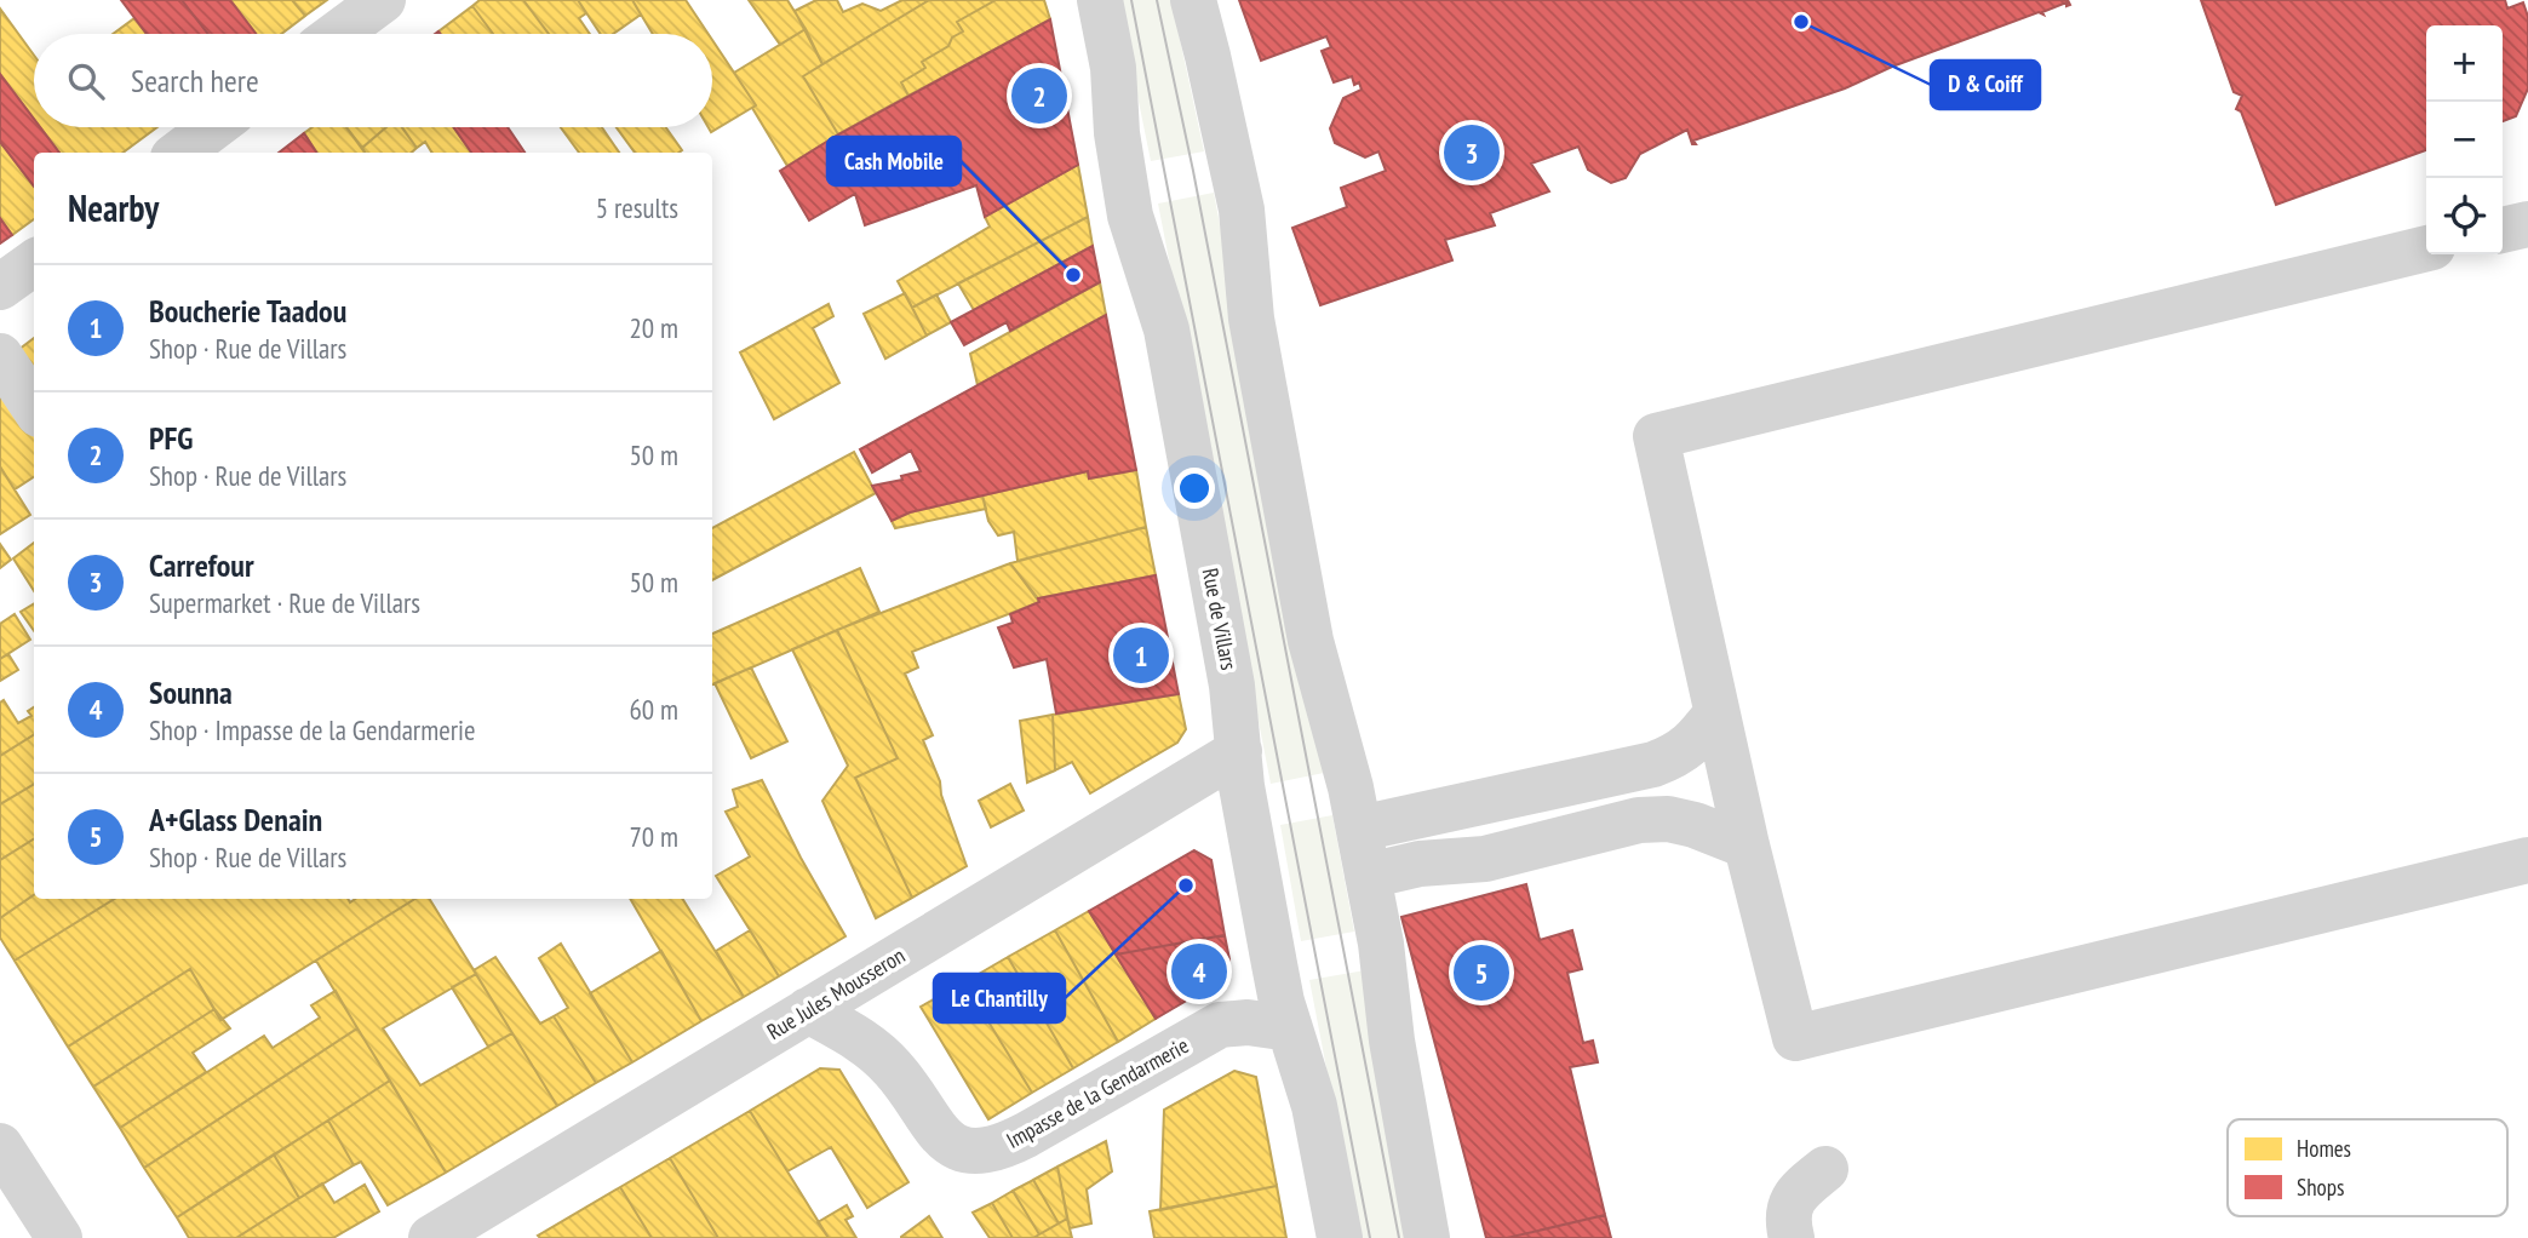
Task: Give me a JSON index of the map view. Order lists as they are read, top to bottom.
{
  "streets": {
    "street": ["Rue de Villars", "Rue Jules Mousseron", "Impasse de la Gendarmerie"]
  },
  "crossings": [
    ["Rue de Villars", "Rue Jules Mousseron"],
    ["Rue de Villars", "Impasse de la Gendarmerie"],
    ["Rue Jules Mousseron", "Impasse de la Gendarmerie"]
  ],
  "places": ["D & Coiff", "Cash Mobile", "Le Chantilly"],
  "legend": ["Homes", "Shops"],
  "page": {
    "map_buttons": ["+", "−"],
    "search": "Search here",
    "pins": [
      "2",
      "3",
      "1",
      "4",
      "5"
    ],
    "heading": ["Nearby", "5 results"],
    "list": [
      {
        "mark": "1",
        "name": "Boucherie Taadou",
        "note": "Shop · Rue de Villars",
        "value": "20 m"
      },
      {
        "mark": "2",
        "name": "PFG",
        "note": "Shop · Rue de Villars",
        "value": "50 m"
      },
      {
        "mark": "3",
        "name": "Carrefour",
        "note": "Supermarket · Rue de Villars",
        "value": "50 m"
      },
      {
        "mark": "4",
        "name": "Sounna",
        "note": "Shop · Impasse de la Gendarmerie",
        "value": "60 m"
      },
      {
        "mark": "5",
        "name": "A+Glass Denain",
        "note": "Shop · Rue de Villars",
        "value": "70 m"
      }
    ]
  }
}
